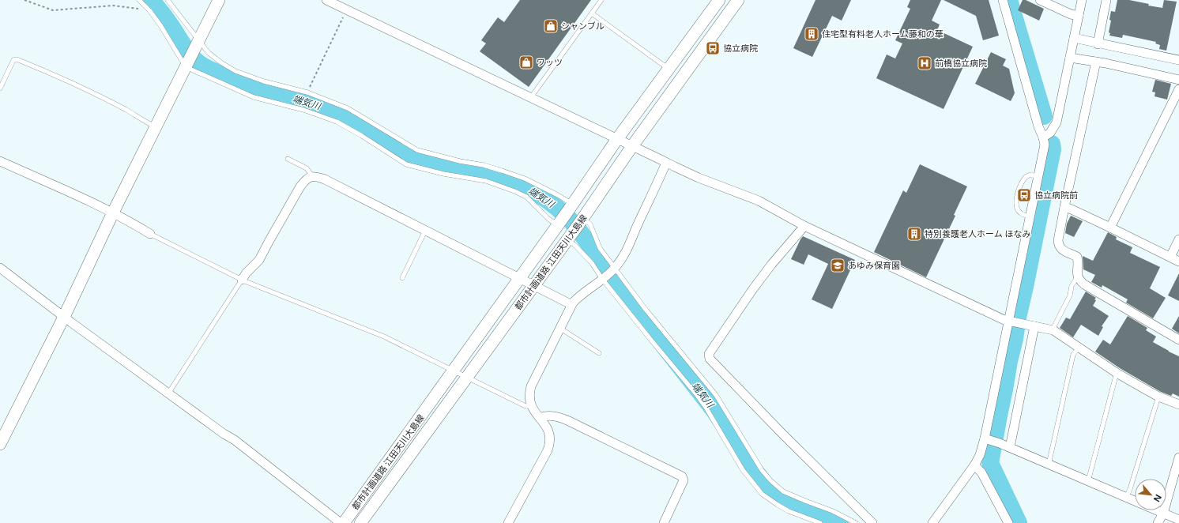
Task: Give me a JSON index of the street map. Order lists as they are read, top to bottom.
{
  "streets": {
    "street": ["都市計画道路 江田天川大島線"]
  },
  "water": ["端気川"],
  "places": {
    "shop": ["シャンブル", "ワッツ"],
    "building": ["住宅型有料老人ホーム藤和の華", "特別養護老人ホーム ほなみ"],
    "bus stop": ["協立病院", "協立病院前"],
    "hospital": ["前橋協立病院"],
    "school or university": ["あゆみ保育園"]
  },
  "north": "bottom right"
}
